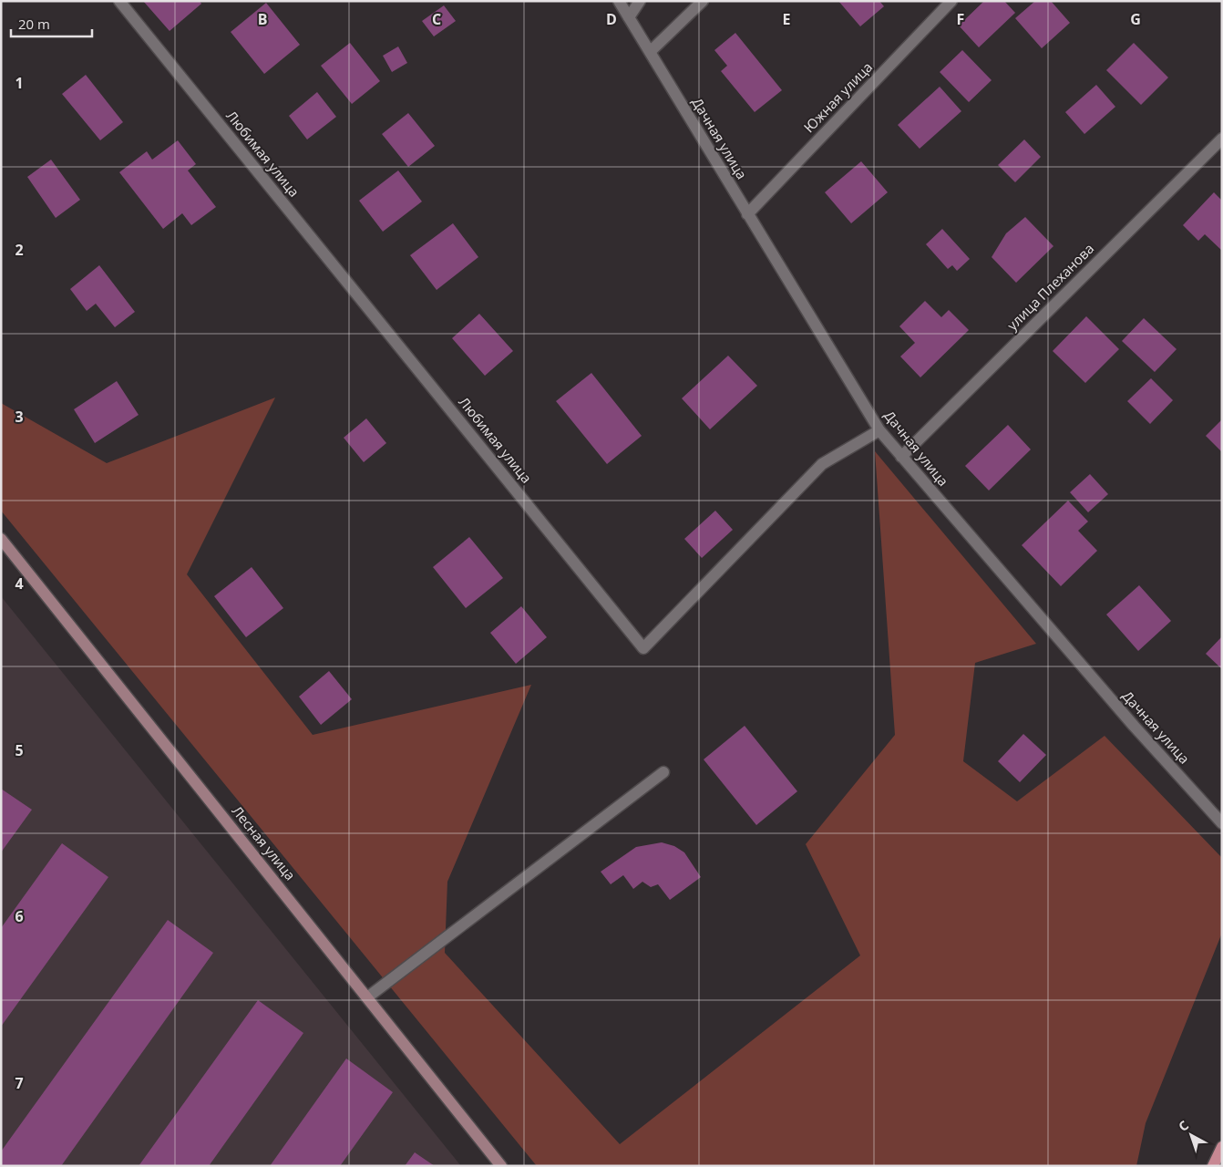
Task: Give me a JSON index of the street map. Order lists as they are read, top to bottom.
{
  "streets": {
    "main road": ["Лесная улица"],
    "street": [
      "Южная улица",
      "Дачная улица",
      "Любимая улица",
      "улица Плеханова"
    ]
  },
  "crossings": [
    ["Южная улица", "Дачная улица"],
    ["Дачная улица", "Любимая улица"],
    ["Дачная улица", "улица Плеханова"]
  ],
  "scale_bar": "20 m",
  "north": "top left",
  "grid": {
    "columns": [
      "B",
      "C",
      "D",
      "E",
      "F",
      "G"
    ],
    "rows": [
      "1",
      "2",
      "3",
      "4",
      "5",
      "6",
      "7"
    ]
  }
}
